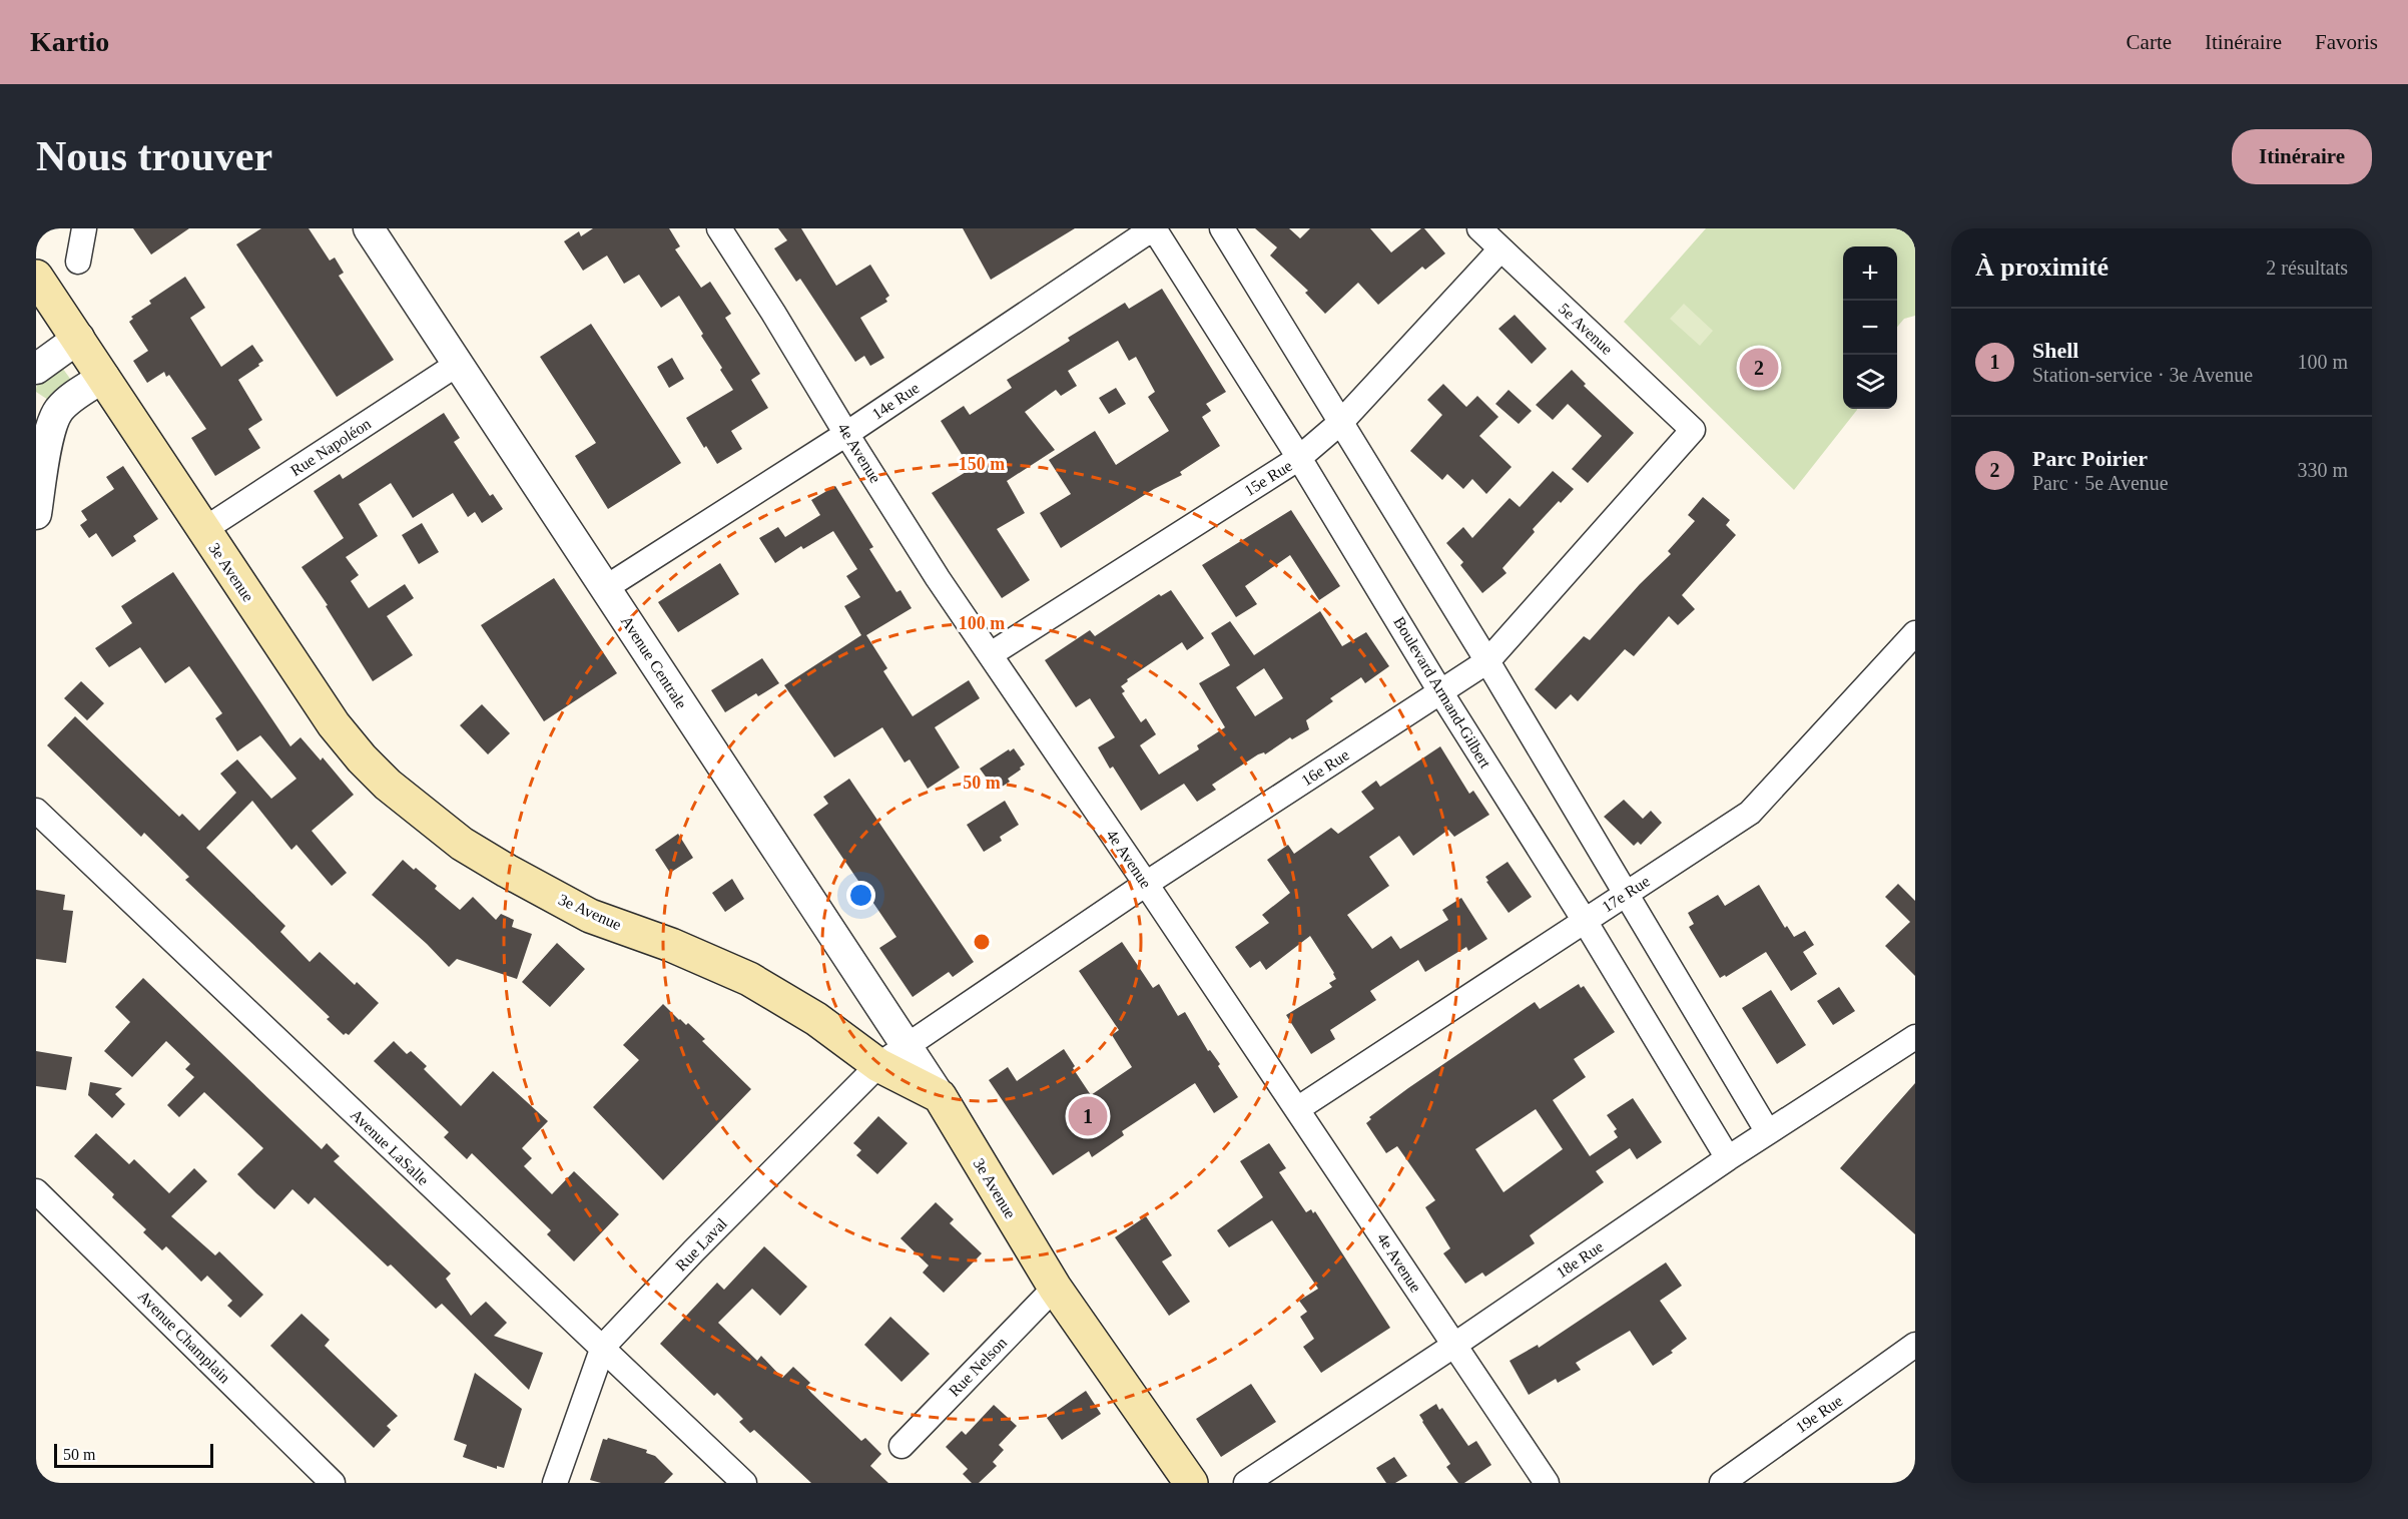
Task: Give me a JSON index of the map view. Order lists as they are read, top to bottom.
{
  "streets": {
    "main road": ["3e Avenue"],
    "street": [
      "5e Avenue",
      "14e Rue",
      "Rue Napoléon",
      "4e Avenue",
      "15e Rue",
      "Avenue Centrale",
      "Boulevard Armand-Gilbert",
      "16e Rue",
      "17e Rue",
      "Avenue LaSalle",
      "Rue Laval",
      "18e Rue",
      "Avenue Champlain",
      "Rue Nelson",
      "19e Rue"
    ]
  },
  "crossings": [
    ["5e Avenue", "15e Rue"],
    ["5e Avenue", "16e Rue"],
    ["14e Rue", "4e Avenue"],
    ["14e Rue", "Avenue Centrale"],
    ["14e Rue", "Boulevard Armand-Gilbert"],
    ["Rue Napoléon", "3e Avenue"],
    ["Rue Napoléon", "Avenue Centrale"],
    ["4e Avenue", "15e Rue"],
    ["4e Avenue", "16e Rue"],
    ["4e Avenue", "17e Rue"],
    ["4e Avenue", "18e Rue"],
    ["15e Rue", "Boulevard Armand-Gilbert"],
    ["3e Avenue", "Avenue Centrale"],
    ["3e Avenue", "Rue Laval"],
    ["3e Avenue", "Rue Nelson"],
    ["Avenue Centrale", "16e Rue"],
    ["Avenue Centrale", "Rue Laval"],
    ["Boulevard Armand-Gilbert", "16e Rue"],
    ["Boulevard Armand-Gilbert", "17e Rue"],
    ["Boulevard Armand-Gilbert", "18e Rue"],
    ["16e Rue", "Rue Laval"],
    ["Avenue LaSalle", "Rue Laval"]
  ],
  "scale_bar": "50 m",
  "page": {
    "header": "Kartio",
    "nav": ["Carte", "Itinéraire", "Favoris"],
    "buttons": "Itinéraire",
    "title": "Nous trouver",
    "heading": ["À proximité", "2 résultats"],
    "map_buttons": ["+", "−"],
    "list": [
      {
        "mark": "1",
        "name": "Shell",
        "note": "Station-service · 3e Avenue",
        "value": "100 m"
      },
      {
        "mark": "2",
        "name": "Parc Poirier",
        "note": "Parc · 5e Avenue",
        "value": "330 m"
      }
    ],
    "pins": ["2", "1"],
    "scale": "50 m"
  },
  "rings": ["150 m", "100 m", "50 m"]
}
